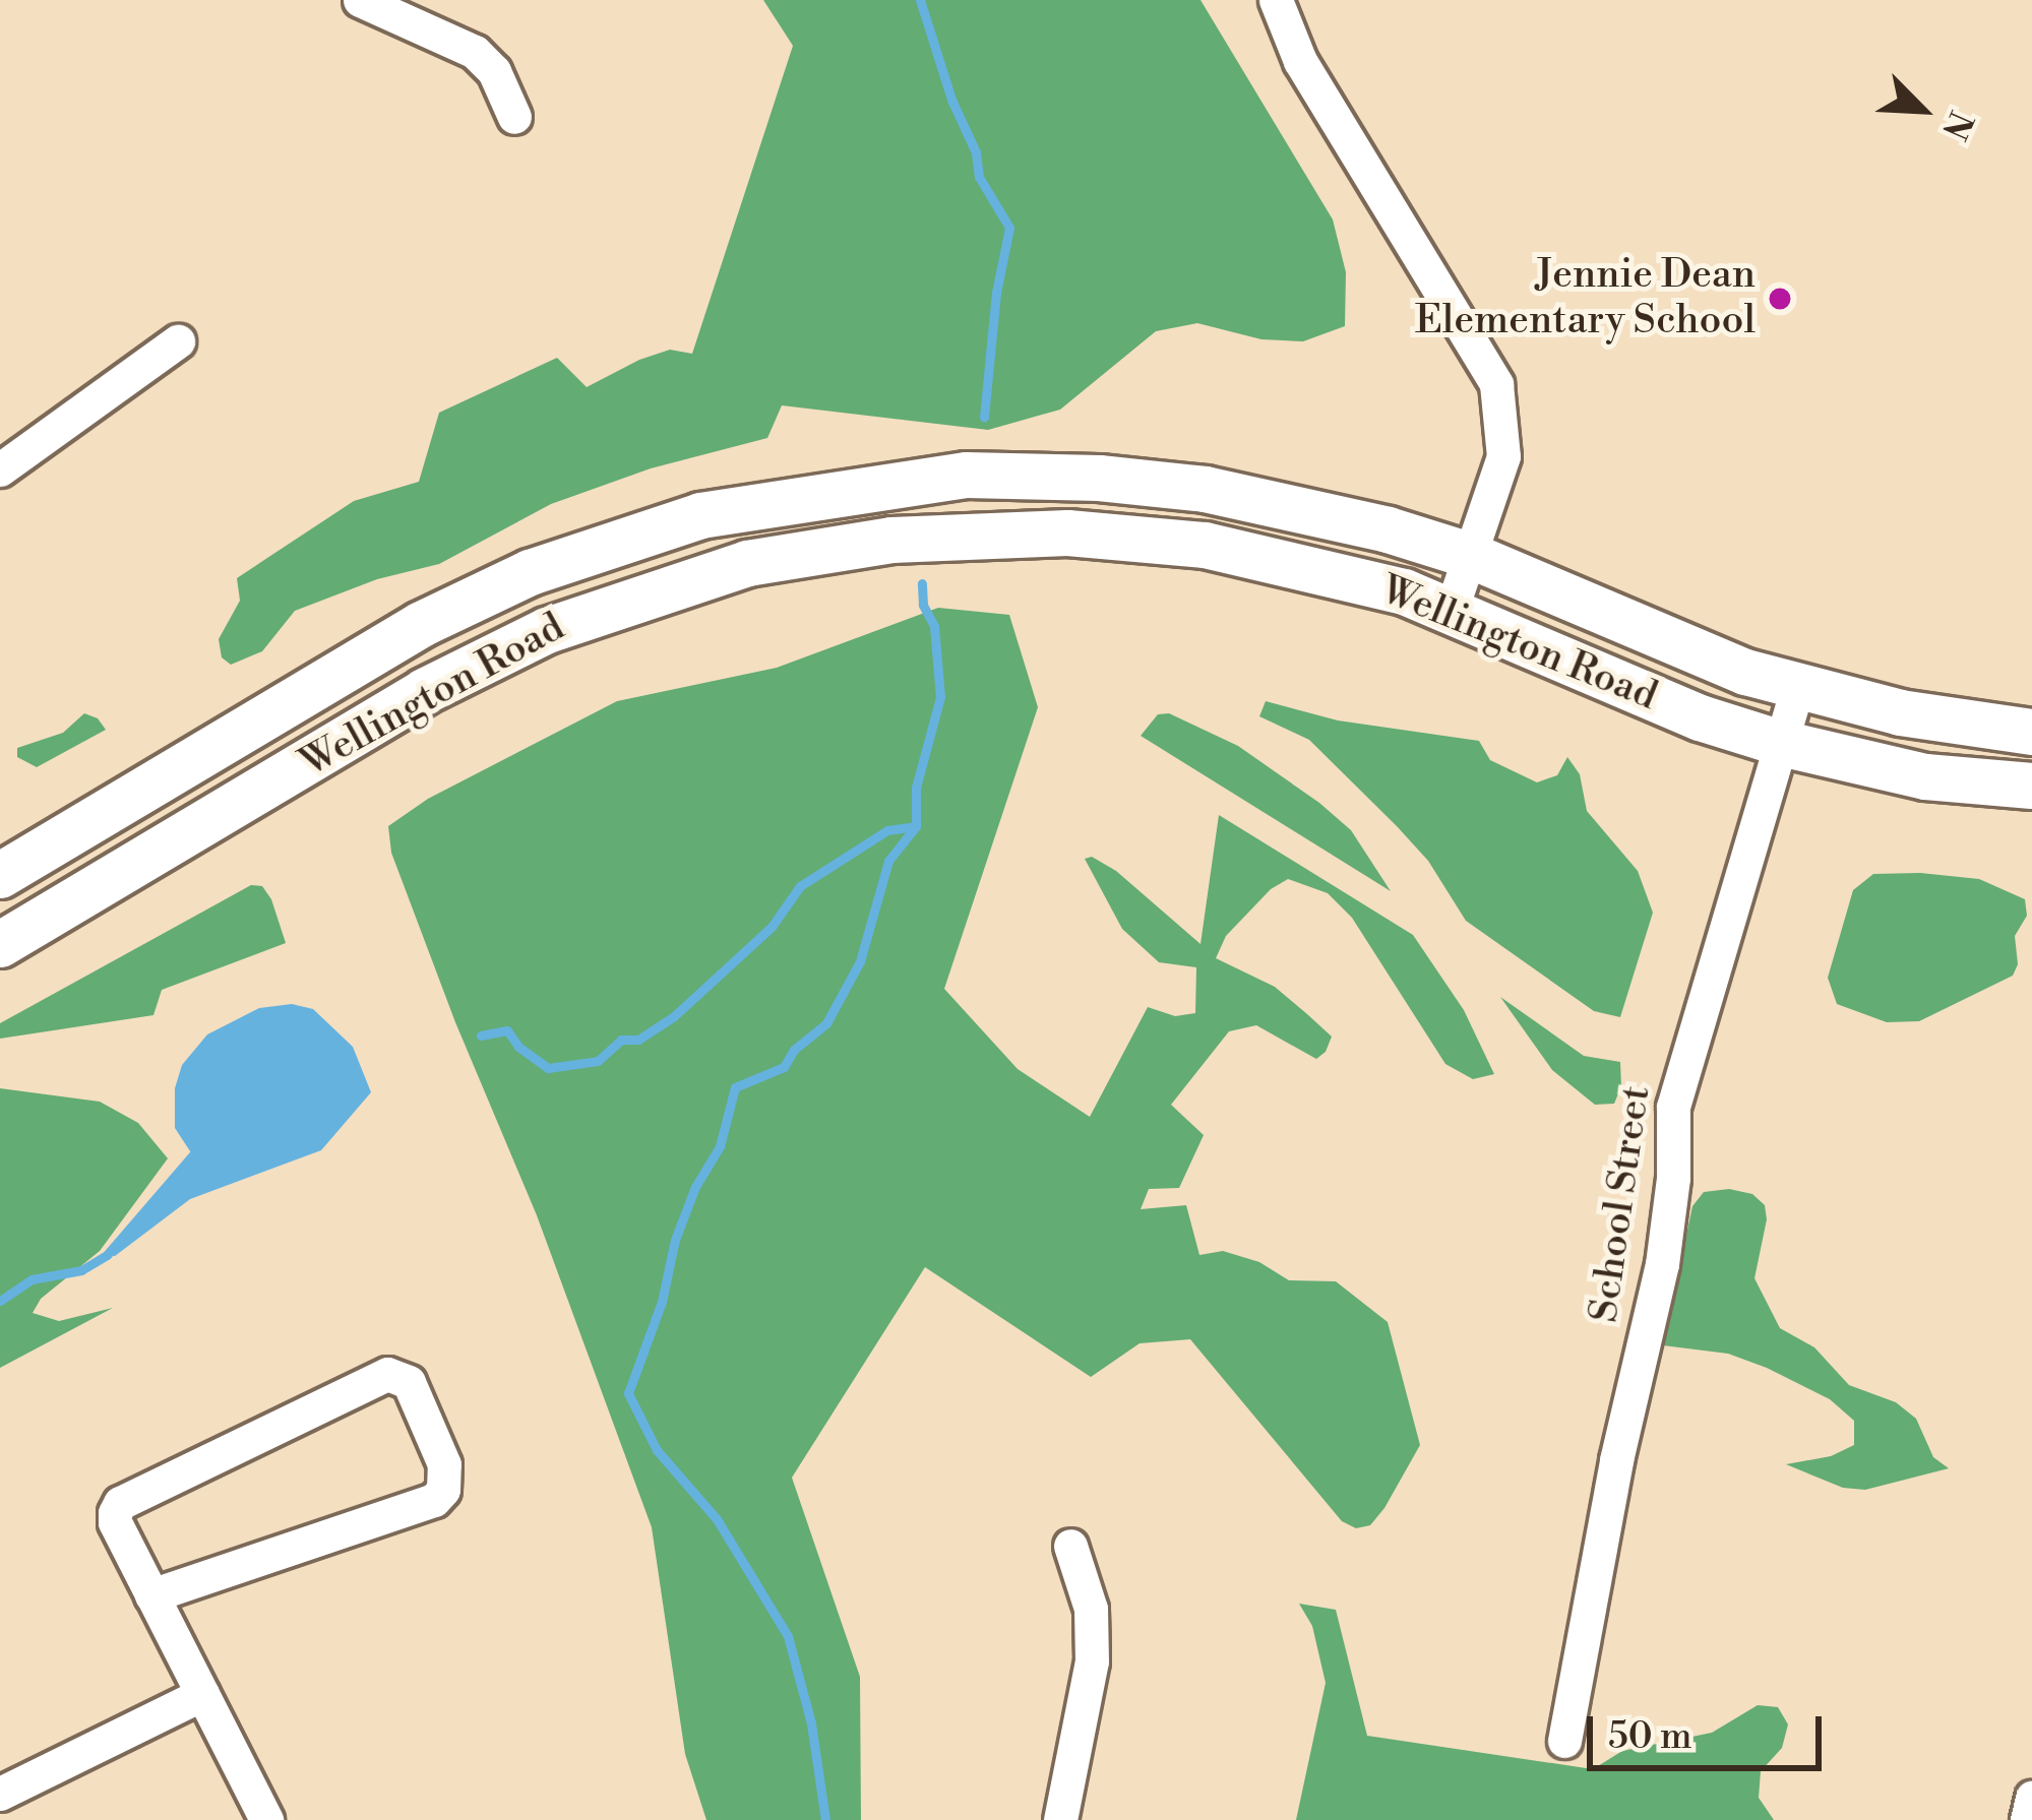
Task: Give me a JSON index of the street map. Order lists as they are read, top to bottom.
{
  "streets": {
    "main road": ["Wellington Road"],
    "street": ["School Street"]
  },
  "crossings": [
    ["Wellington Road", "School Street"]
  ],
  "places": ["Jennie Dean Elementary School"],
  "scale_bar": "50 m",
  "north": "bottom right"
}
